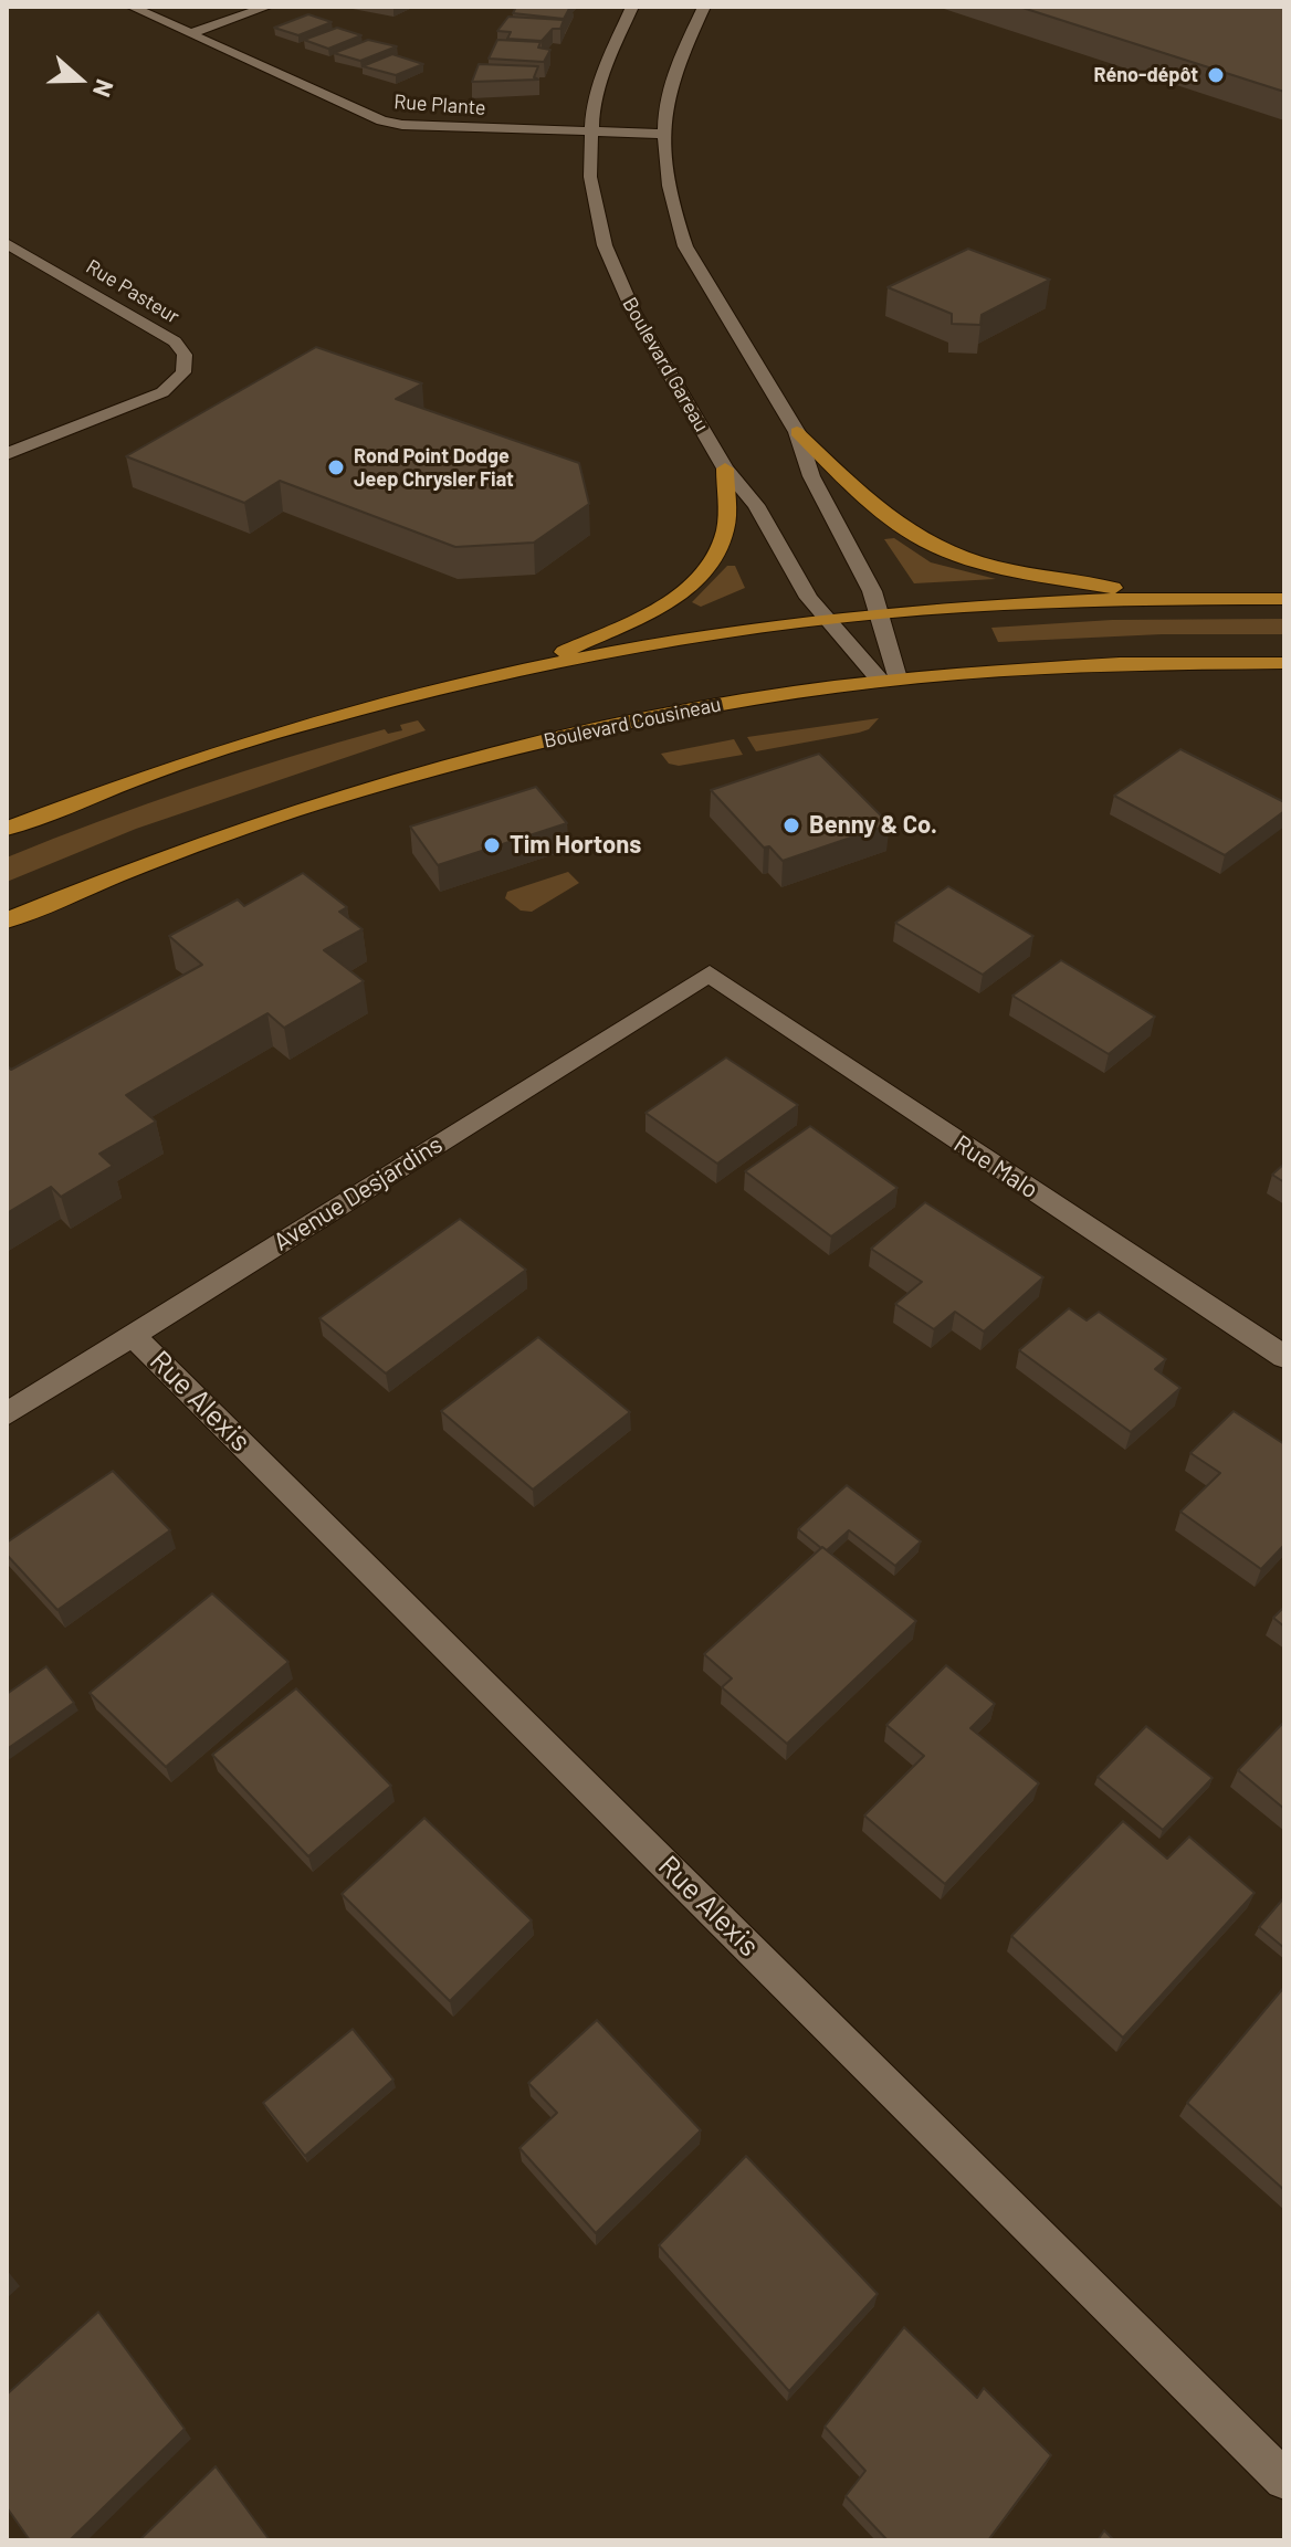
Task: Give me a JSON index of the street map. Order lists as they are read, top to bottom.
{
  "streets": {
    "main road": ["Boulevard Cousineau"],
    "street": [
      "Rue Plante",
      "Rue Pasteur",
      "Boulevard Gareau",
      "Rue Malo",
      "Avenue Desjardins",
      "Rue Alexis"
    ]
  },
  "crossings": [
    ["Rue Plante", "Boulevard Gareau"],
    ["Boulevard Gareau", "Boulevard Cousineau"],
    ["Rue Malo", "Avenue Desjardins"],
    ["Avenue Desjardins", "Rue Alexis"]
  ],
  "places": [
    "Réno-dépôt",
    "Rond Point Dodge Jeep Chrysler Fiat",
    "Benny & Co.",
    "Tim Hortons"
  ],
  "north": "right"
}
